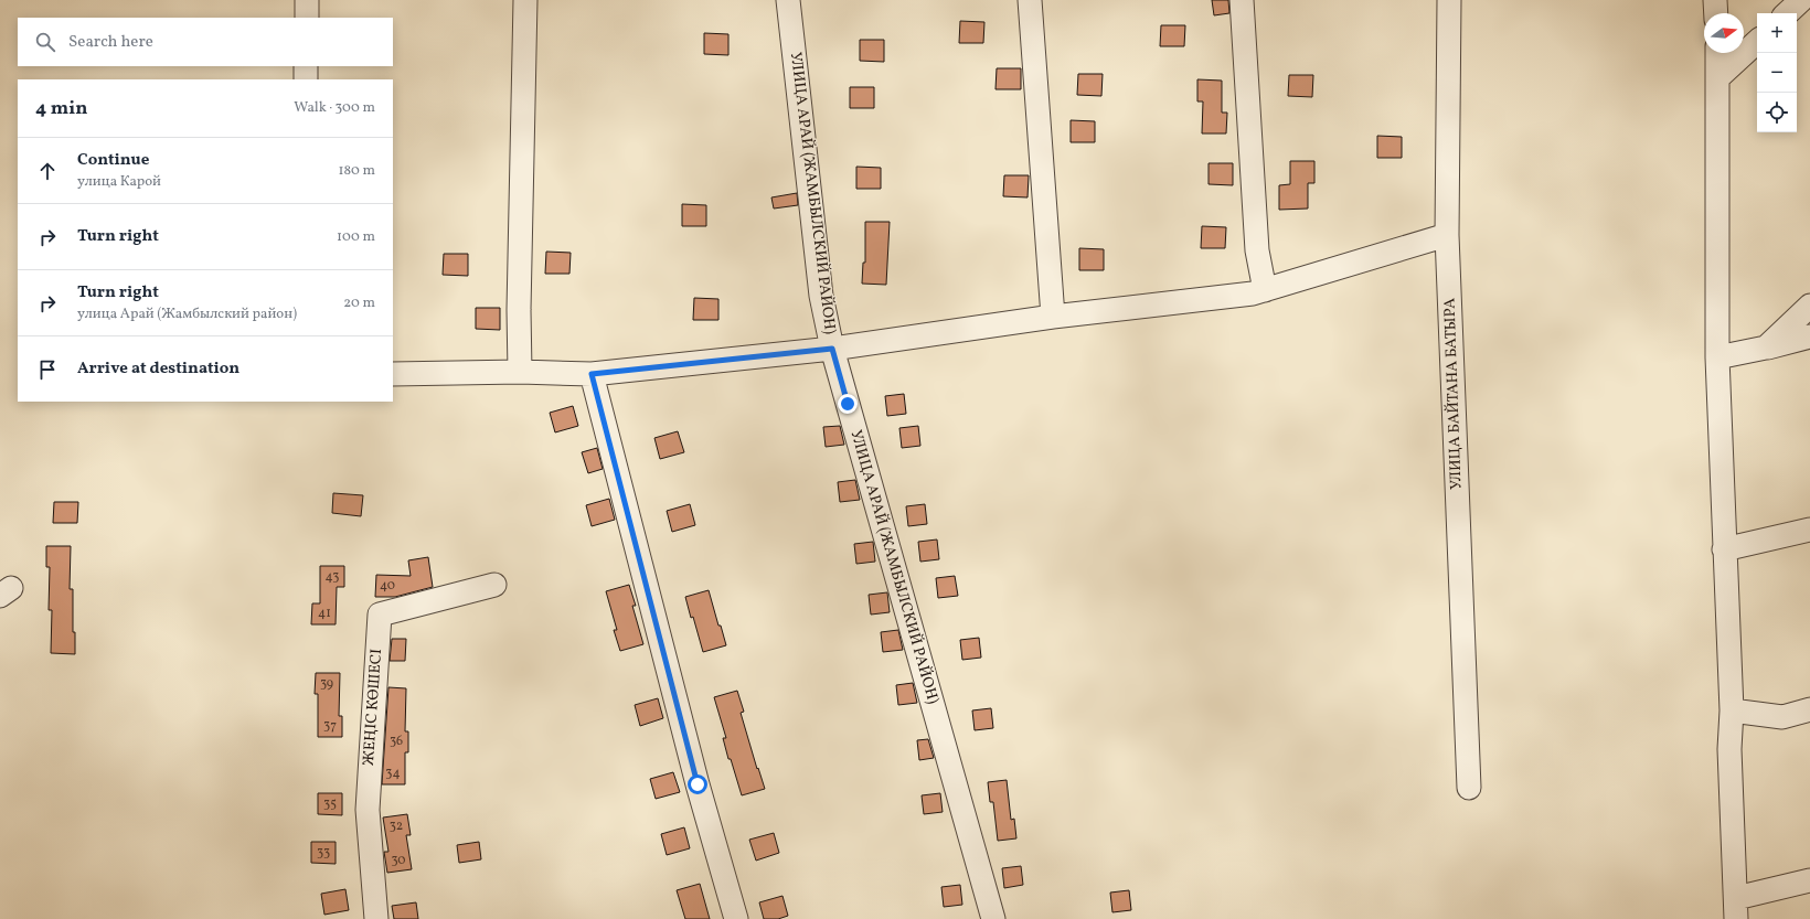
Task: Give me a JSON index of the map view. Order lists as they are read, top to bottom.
{
  "streets": {
    "street": ["УЛИЦА АРАЙ (ЖАМБЫЛСКИЙ РАЙОН)", "УЛИЦА БАЙТАНА БАТЫРА", "ЖЕҢІС КӨШЕСІ"]
  },
  "house_numbers": [
    "43",
    "40",
    "41",
    "39",
    "37",
    "36",
    "34",
    "35",
    "32",
    "33",
    "30"
  ],
  "north": "right",
  "page": {
    "map_buttons": ["+", "−"],
    "search": "Search here",
    "heading": ["4 min", "Walk · 300 m"],
    "list": [
      ["Continue", "улица Карой", "180 m"],
      ["Turn right", "100 m"],
      ["Turn right", "улица Арай (Жамбылский район)", "20 m"],
      "Arrive at destination"
    ]
  }
}
